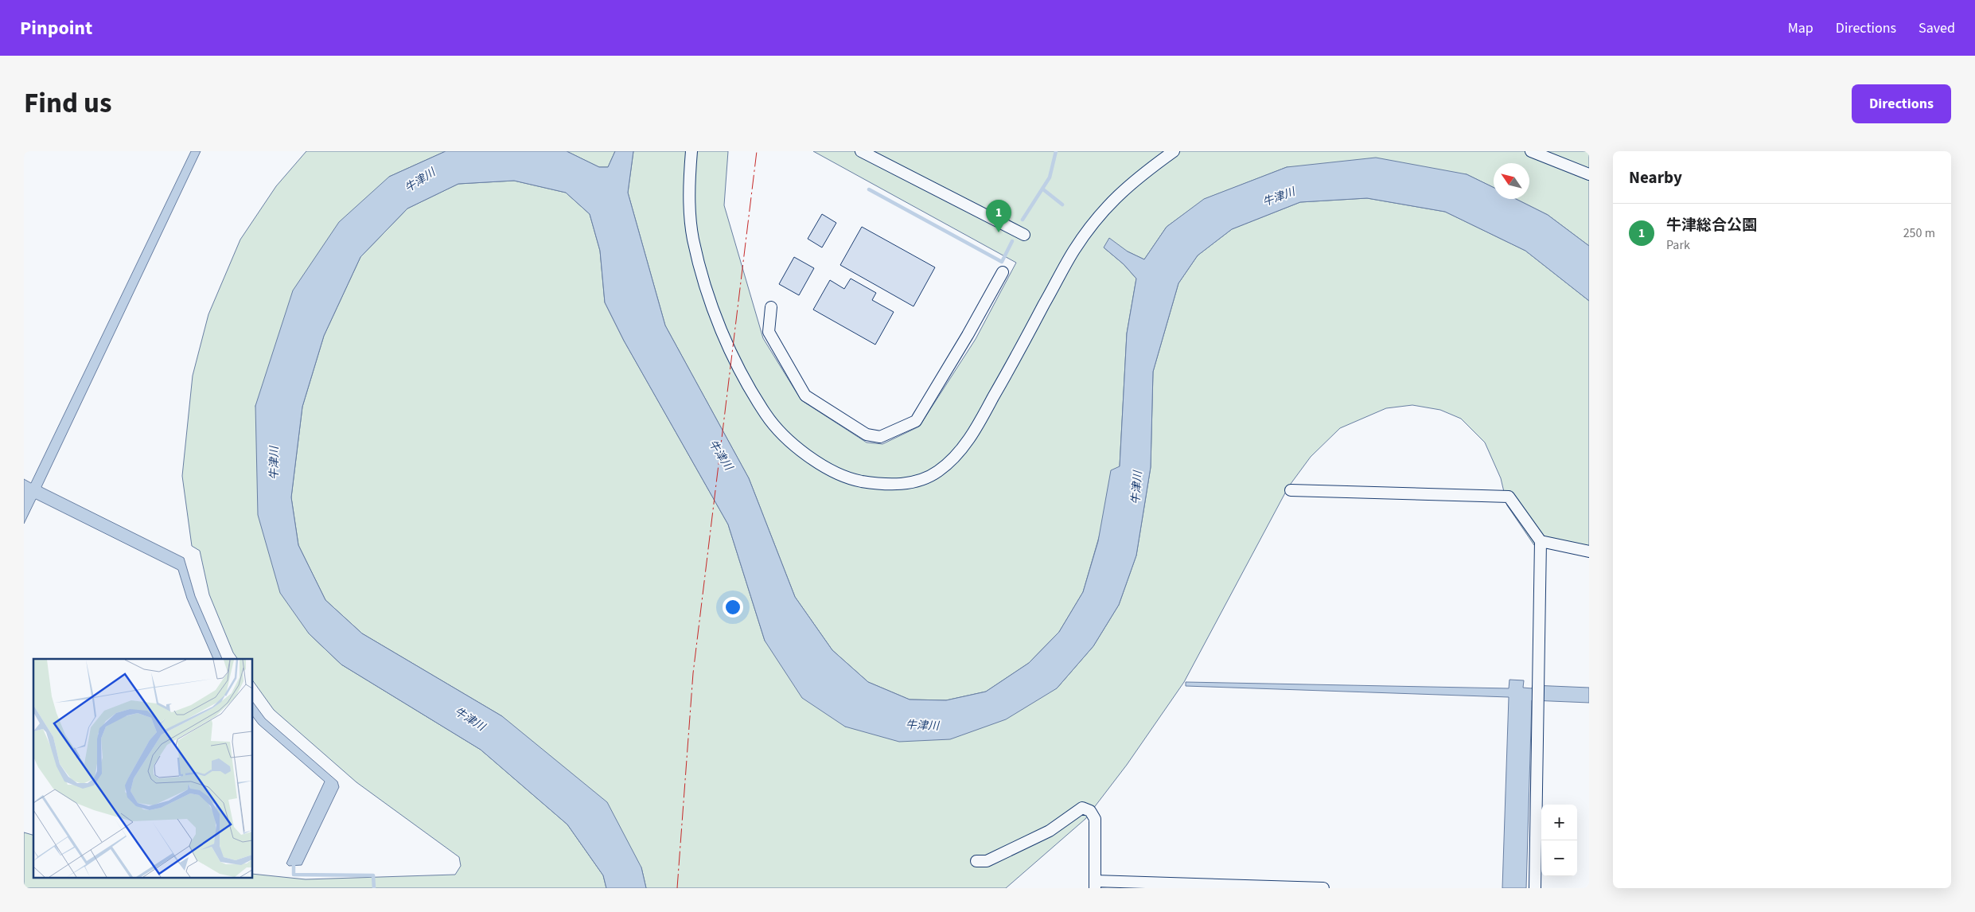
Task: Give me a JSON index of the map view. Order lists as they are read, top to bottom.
{
  "water": ["牛津川"],
  "north": "top left",
  "page": {
    "header": "Pinpoint",
    "nav": ["Map", "Directions", "Saved"],
    "title": "Find us",
    "buttons": "Directions",
    "heading": "Nearby",
    "pins": "1",
    "list": [
      {
        "mark": "1",
        "name": "牛津総合公園",
        "note": "Park",
        "value": "250 m"
      }
    ],
    "map_buttons": ["+", "−"]
  }
}
